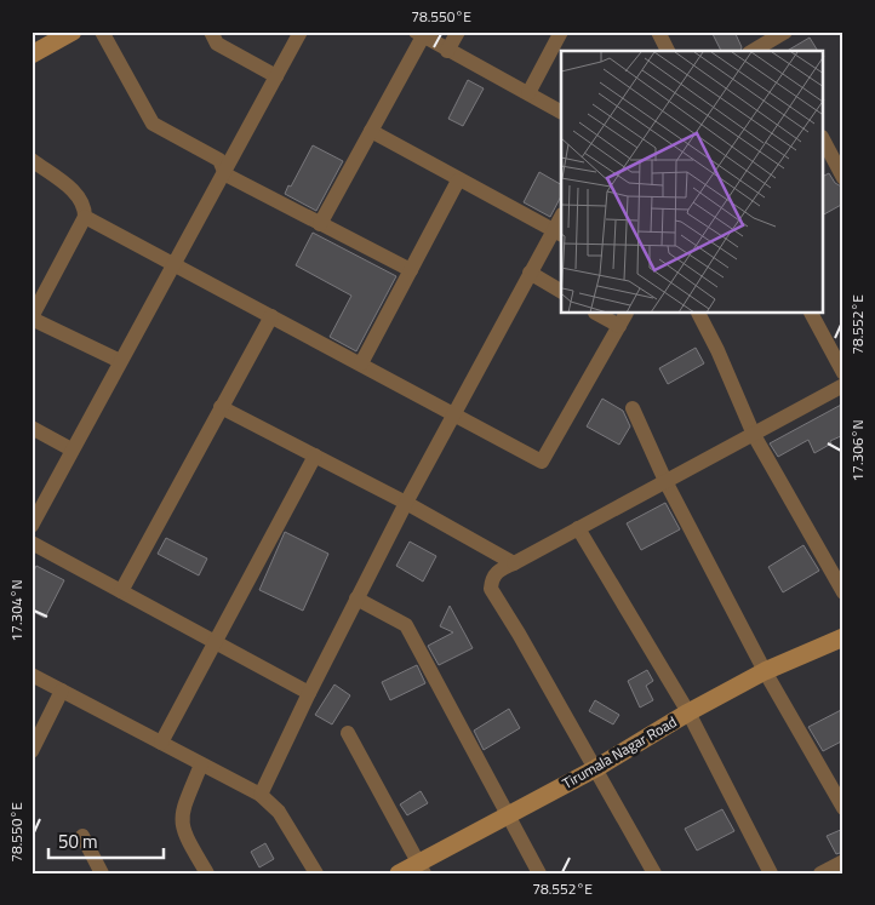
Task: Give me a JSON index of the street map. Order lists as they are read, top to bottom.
{
  "streets": {
    "street": ["Tirumala Nagar Road"]
  },
  "scale_bar": "50 m",
  "coordinates": [
    "78.550°E",
    "78.552°E",
    "17.306°N",
    "17.304°N"
  ]
}
